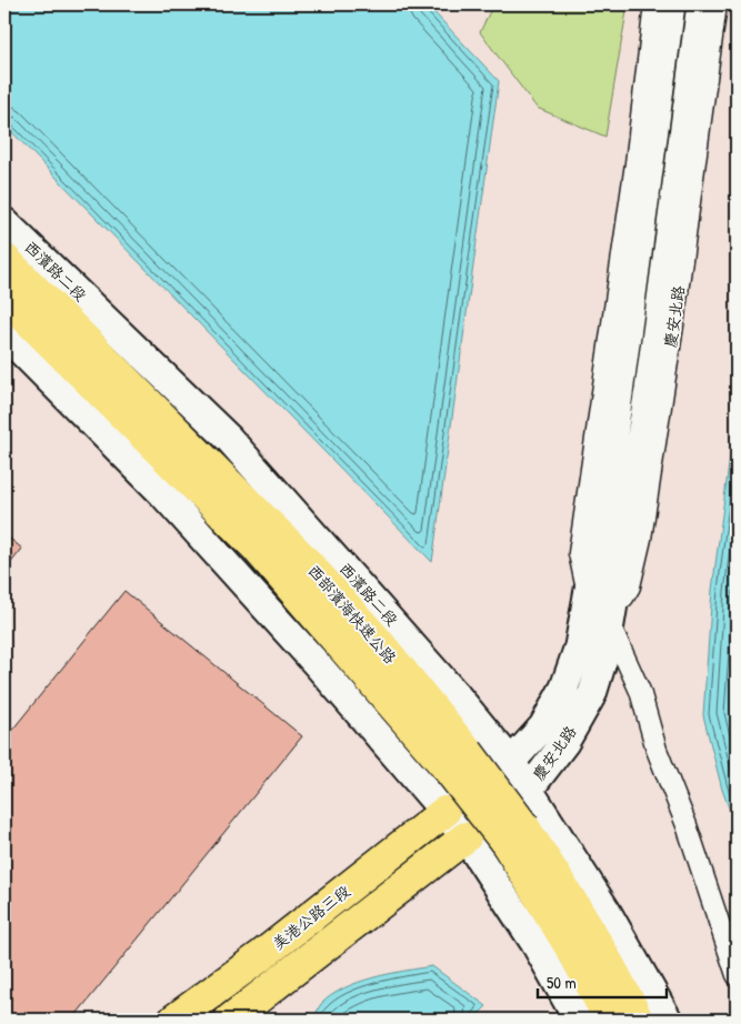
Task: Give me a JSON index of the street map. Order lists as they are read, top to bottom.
{
  "streets": {
    "main road": ["西部濱海快速公路", "美港公路三段"],
    "street": ["西濱路二段", "慶安北路"]
  },
  "crossings": [
    ["西濱路二段", "慶安北路"],
    ["慶安北路", "美港公路三段"]
  ],
  "scale_bar": "50 m"
}
